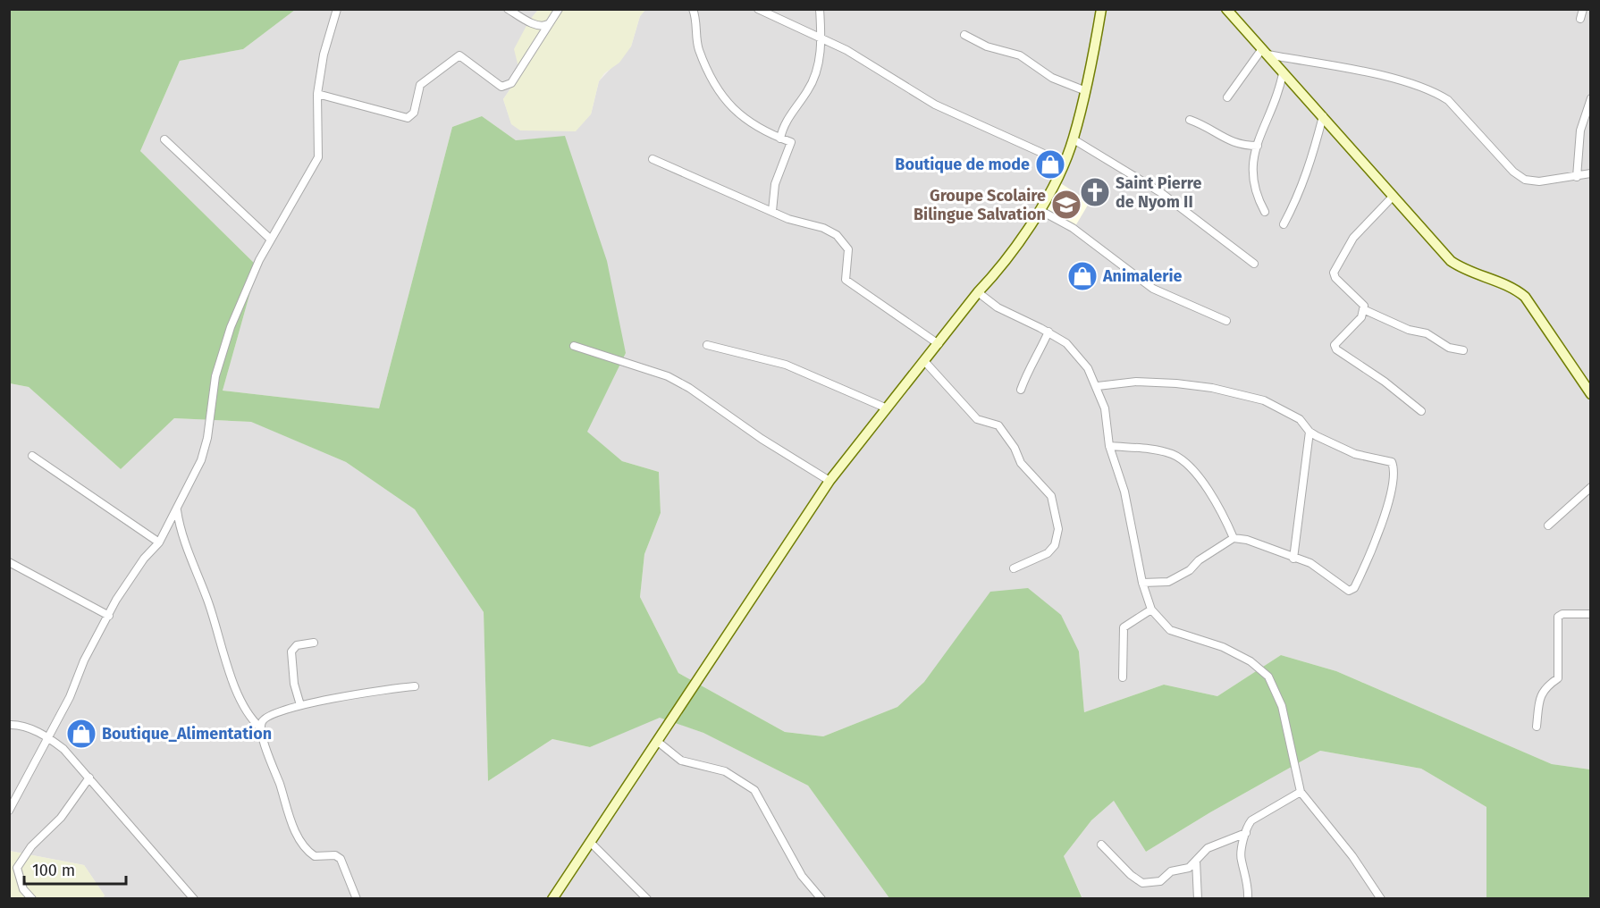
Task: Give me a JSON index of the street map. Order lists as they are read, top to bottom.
{
  "places": {
    "shop": ["Boutique de mode", "Animalerie", "Boutique_Alimentation"],
    "church": ["Saint Pierre de Nyom II"],
    "school or university": ["Groupe Scolaire Bilingue Salvation"]
  },
  "scale_bar": "100 m"
}
